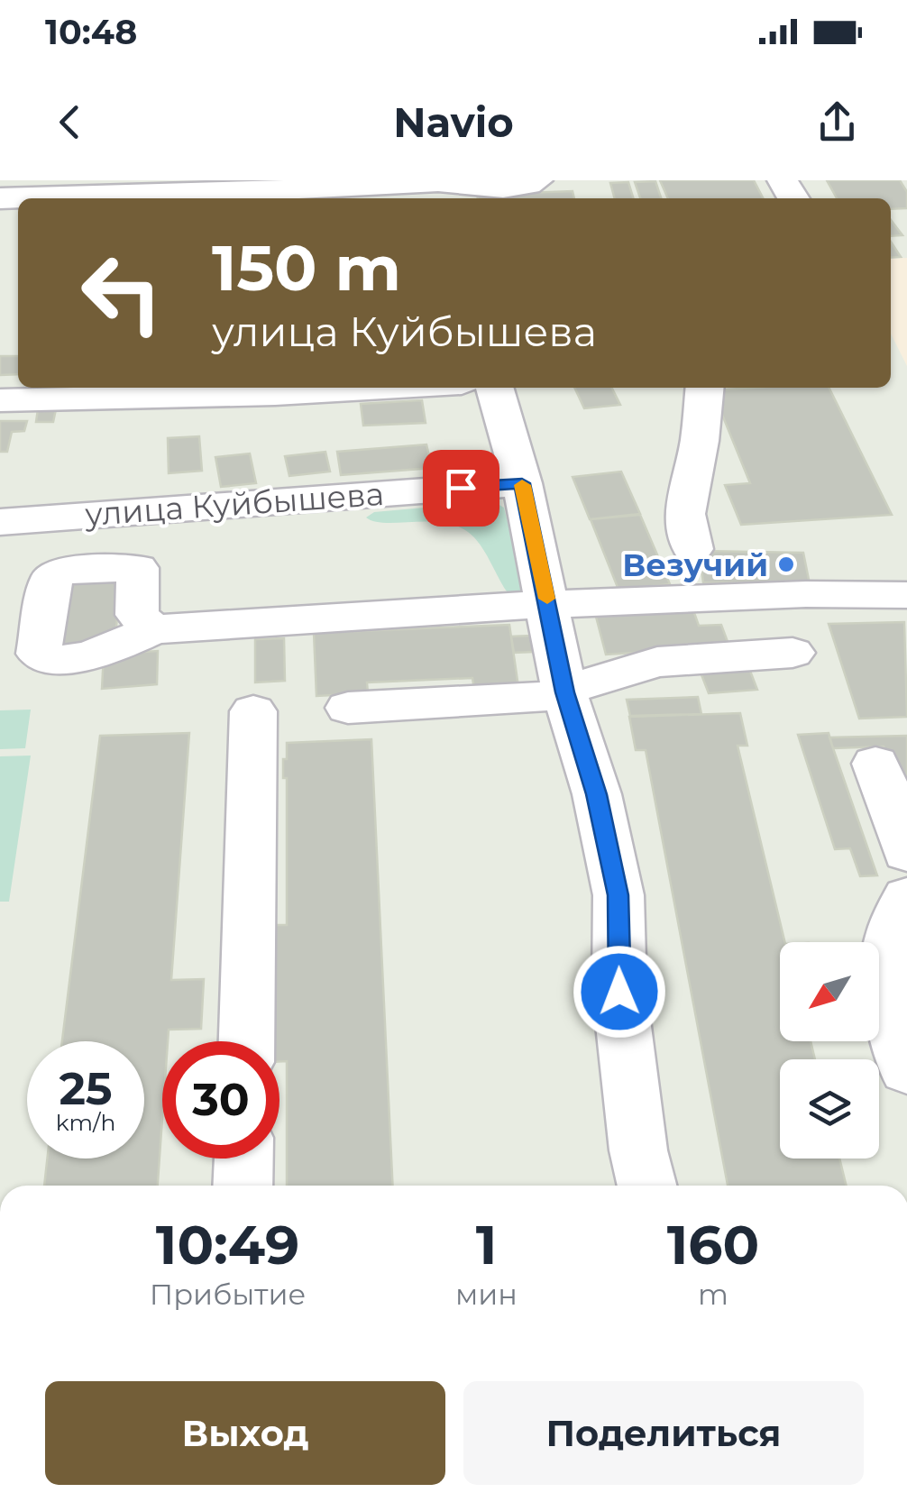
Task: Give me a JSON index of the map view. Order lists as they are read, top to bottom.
{
  "streets": {
    "street": ["улица Куйбышева"]
  },
  "places": ["Везучий"],
  "north": "bottom left",
  "page": {
    "status": "10:48",
    "header": "Navio",
    "turn": ["150 m", "улица Куйбышева"],
    "speed": "25 km/h",
    "limit": "30",
    "eta": [
      "10:49",
      "Прибытие",
      "1",
      "мин",
      "160",
      "m"
    ],
    "buttons": ["Выход", "Поделиться"]
  }
}
